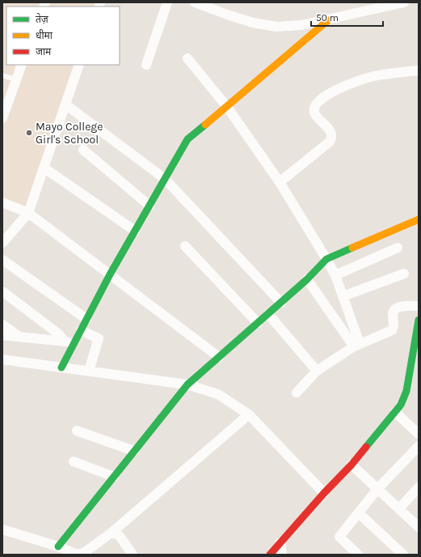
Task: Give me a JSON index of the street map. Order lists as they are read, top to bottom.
{
  "places": ["Mayo College Girl's School"],
  "legend": ["तेज़", "धीमा", "जाम"],
  "scale_bar": "50 m"
}
